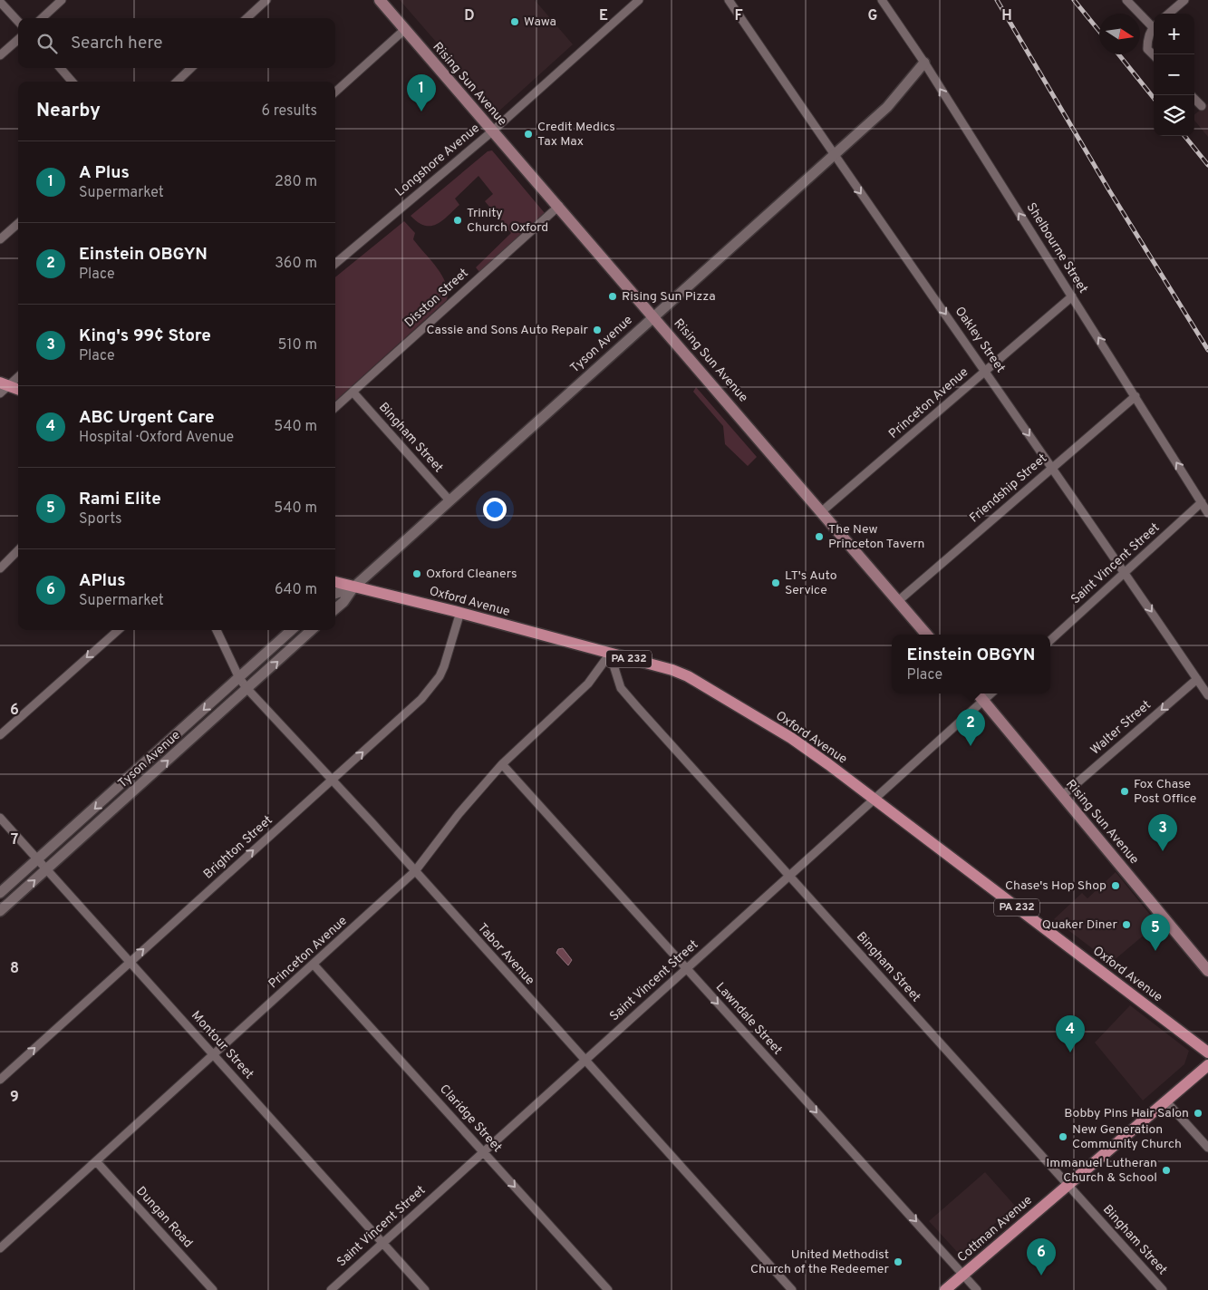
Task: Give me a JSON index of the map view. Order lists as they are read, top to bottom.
{
  "streets": {
    "main road": [
      "Rising Sun Avenue",
      "Oxford Avenue",
      "PA 232",
      "Cottman Avenue"
    ],
    "street": [
      "Longshore Avenue",
      "Shelbourne Street",
      "Disston Street",
      "Oakley Street",
      "Tyson Avenue",
      "Princeton Avenue",
      "Bingham Street",
      "Friendship Street",
      "Saint Vincent Street",
      "Walter Street",
      "Brighton Street",
      "Tabor Avenue",
      "Lawndale Street",
      "Montour Street",
      "Claridge Street",
      "Dungan Road"
    ]
  },
  "crossings": [
    ["Rising Sun Avenue", "Longshore Avenue"],
    ["Rising Sun Avenue", "Disston Street"],
    ["Rising Sun Avenue", "Tyson Avenue"],
    ["Rising Sun Avenue", "Princeton Avenue"],
    ["Rising Sun Avenue", "Friendship Street"],
    ["Rising Sun Avenue", "Saint Vincent Street"],
    ["Rising Sun Avenue", "Walter Street"],
    ["Shelbourne Street", "Tyson Avenue"],
    ["Shelbourne Street", "Princeton Avenue"],
    ["Shelbourne Street", "Friendship Street"],
    ["Shelbourne Street", "Saint Vincent Street"],
    ["Disston Street", "Bingham Street"],
    ["Oakley Street", "Tyson Avenue"],
    ["Oakley Street", "Princeton Avenue"],
    ["Oakley Street", "Friendship Street"],
    ["Oakley Street", "Saint Vincent Street"],
    ["Oakley Street", "Walter Street"],
    ["Tyson Avenue", "Bingham Street"],
    ["Tyson Avenue", "Oxford Avenue"],
    ["Tyson Avenue", "Tabor Avenue"],
    ["Tyson Avenue", "Montour Street"],
    ["Princeton Avenue", "Bingham Street"],
    ["Princeton Avenue", "Oxford Avenue"],
    ["Princeton Avenue", "Tabor Avenue"],
    ["Princeton Avenue", "Lawndale Street"],
    ["Princeton Avenue", "Montour Street"],
    ["Princeton Avenue", "Claridge Street"],
    ["Princeton Avenue", "Dungan Road"],
    ["Bingham Street", "Saint Vincent Street"],
    ["Bingham Street", "Oxford Avenue"],
    ["Bingham Street", "Cottman Avenue"],
    ["Saint Vincent Street", "Oxford Avenue"],
    ["Saint Vincent Street", "Tabor Avenue"],
    ["Saint Vincent Street", "Lawndale Street"],
    ["Saint Vincent Street", "Montour Street"],
    ["Saint Vincent Street", "Claridge Street"],
    ["Oxford Avenue", "Brighton Street"],
    ["Brighton Street", "Tabor Avenue"],
    ["Brighton Street", "Montour Street"],
    ["Lawndale Street", "Cottman Avenue"]
  ],
  "one_way": [
    "Shelbourne Street",
    "Oakley Street",
    "Walter Street",
    "Brighton Street",
    "Lawndale Street",
    "Claridge Street"
  ],
  "places": [
    "Wawa",
    "Credit Medics Tax Max",
    "Trinity Church Oxford",
    "Rising Sun Pizza",
    "Cassie and Sons Auto Repair",
    "The New Princeton Tavern",
    "Oxford Cleaners",
    "LT's Auto Service",
    "Fox Chase Post Office",
    "Chase's Hop Shop",
    "Quaker Diner",
    "Bobby Pins Hair Salon",
    "New Generation Community Church",
    "Immanuel Lutheran Church & School",
    "United Methodist Church of the Redeemer"
  ],
  "north": "right",
  "page": {
    "map_buttons": ["+", "−"],
    "search": "Search here",
    "pins": [
      "1",
      "2",
      "3",
      "5",
      "4",
      "6"
    ],
    "heading": ["Nearby", "6 results"],
    "list": [
      {
        "mark": "1",
        "name": "A Plus",
        "note": "Supermarket",
        "value": "280 m"
      },
      {
        "mark": "2",
        "name": "Einstein OBGYN",
        "note": "Place",
        "value": "360 m"
      },
      {
        "mark": "3",
        "name": "King's 99¢ Store",
        "note": "Place",
        "value": "510 m"
      },
      {
        "mark": "4",
        "name": "ABC Urgent Care",
        "note": "Hospital · Oxford Avenue",
        "value": "540 m"
      },
      {
        "mark": "5",
        "name": "Rami Elite",
        "note": "Sports",
        "value": "540 m"
      },
      {
        "mark": "6",
        "name": "APlus",
        "note": "Supermarket",
        "value": "640 m"
      }
    ],
    "popup": ["Einstein OBGYN", "Place"]
  },
  "grid": {
    "columns": [
      "D",
      "E",
      "F",
      "G",
      "H"
    ],
    "rows": [
      "6",
      "7",
      "8",
      "9"
    ]
  }
}
